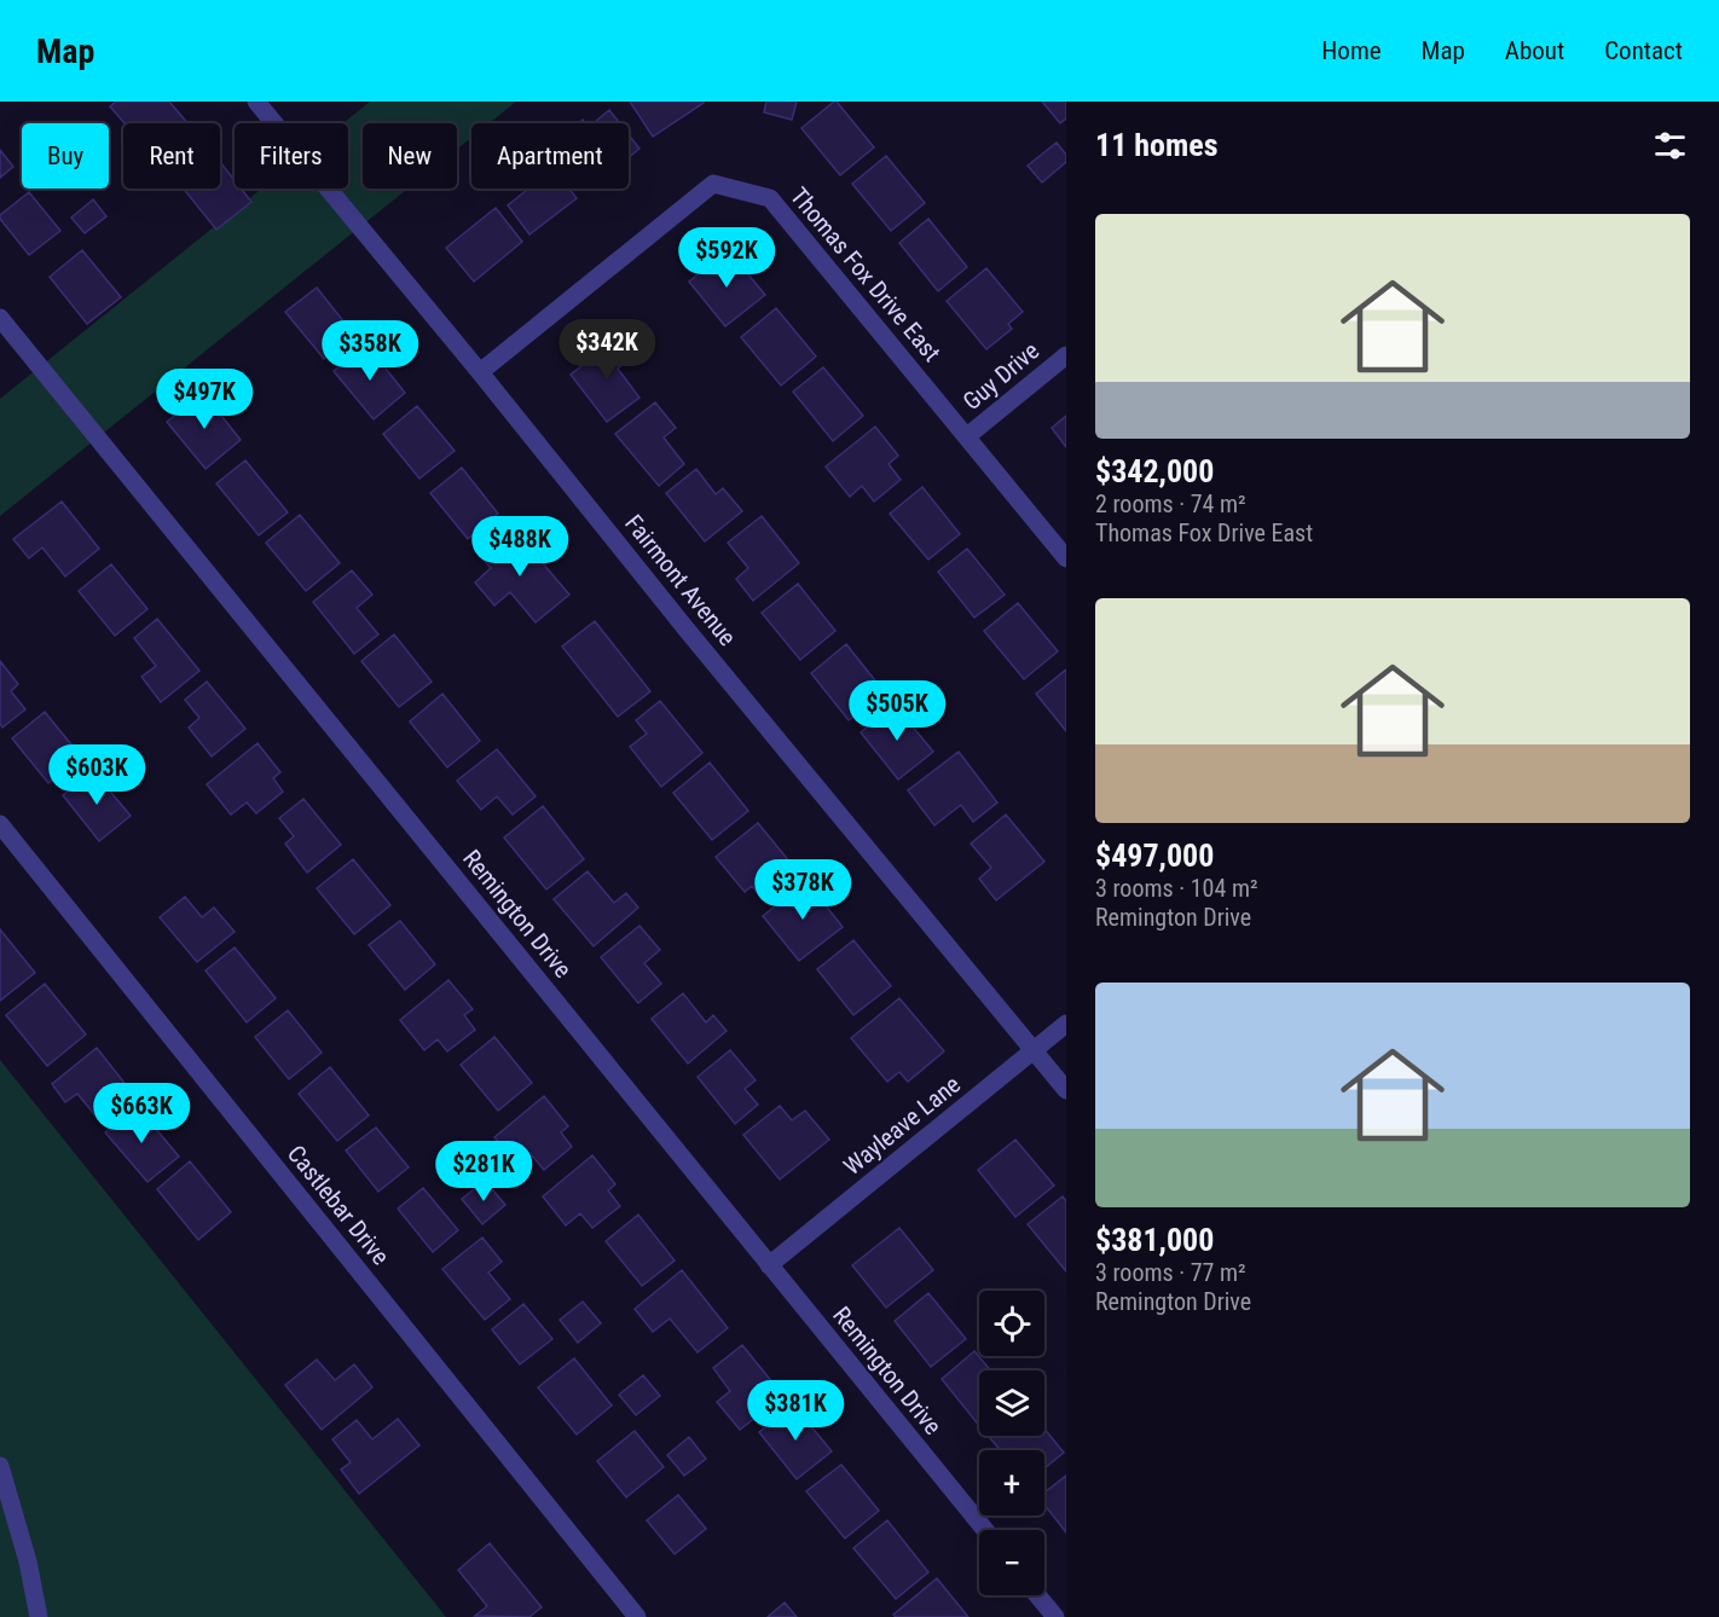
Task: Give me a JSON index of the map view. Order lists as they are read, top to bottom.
{
  "streets": {
    "street": [
      "Thomas Fox Drive East",
      "Guy Drive",
      "Fairmont Avenue",
      "Remington Drive",
      "Wayleave Lane",
      "Castlebar Drive"
    ]
  },
  "crossings": [
    ["Thomas Fox Drive East", "Guy Drive"],
    ["Thomas Fox Drive East", "Fairmont Avenue"],
    ["Fairmont Avenue", "Wayleave Lane"],
    ["Remington Drive", "Wayleave Lane"]
  ],
  "page": {
    "header": "Map",
    "nav": [
      "Home",
      "Map",
      "About",
      "Contact"
    ],
    "heading": "11 homes",
    "chip": [
      "Buy",
      "Rent",
      "Filters",
      "New",
      "Apartment"
    ],
    "list": [
      {
        "name": "$342,000",
        "note": "2 rooms · 74 m² · Thomas Fox Drive East"
      },
      {
        "name": "$497,000",
        "note": "3 rooms · 104 m² · Remington Drive"
      },
      {
        "name": "$381,000",
        "note": "3 rooms · 77 m² · Remington Drive"
      }
    ],
    "price": [
      "$592K",
      "$342K",
      "$358K",
      "$497K",
      "$488K",
      "$505K",
      "$603K",
      "$378K",
      "$663K",
      "$281K",
      "$381K"
    ],
    "map_buttons": ["+", "−"]
  }
}
